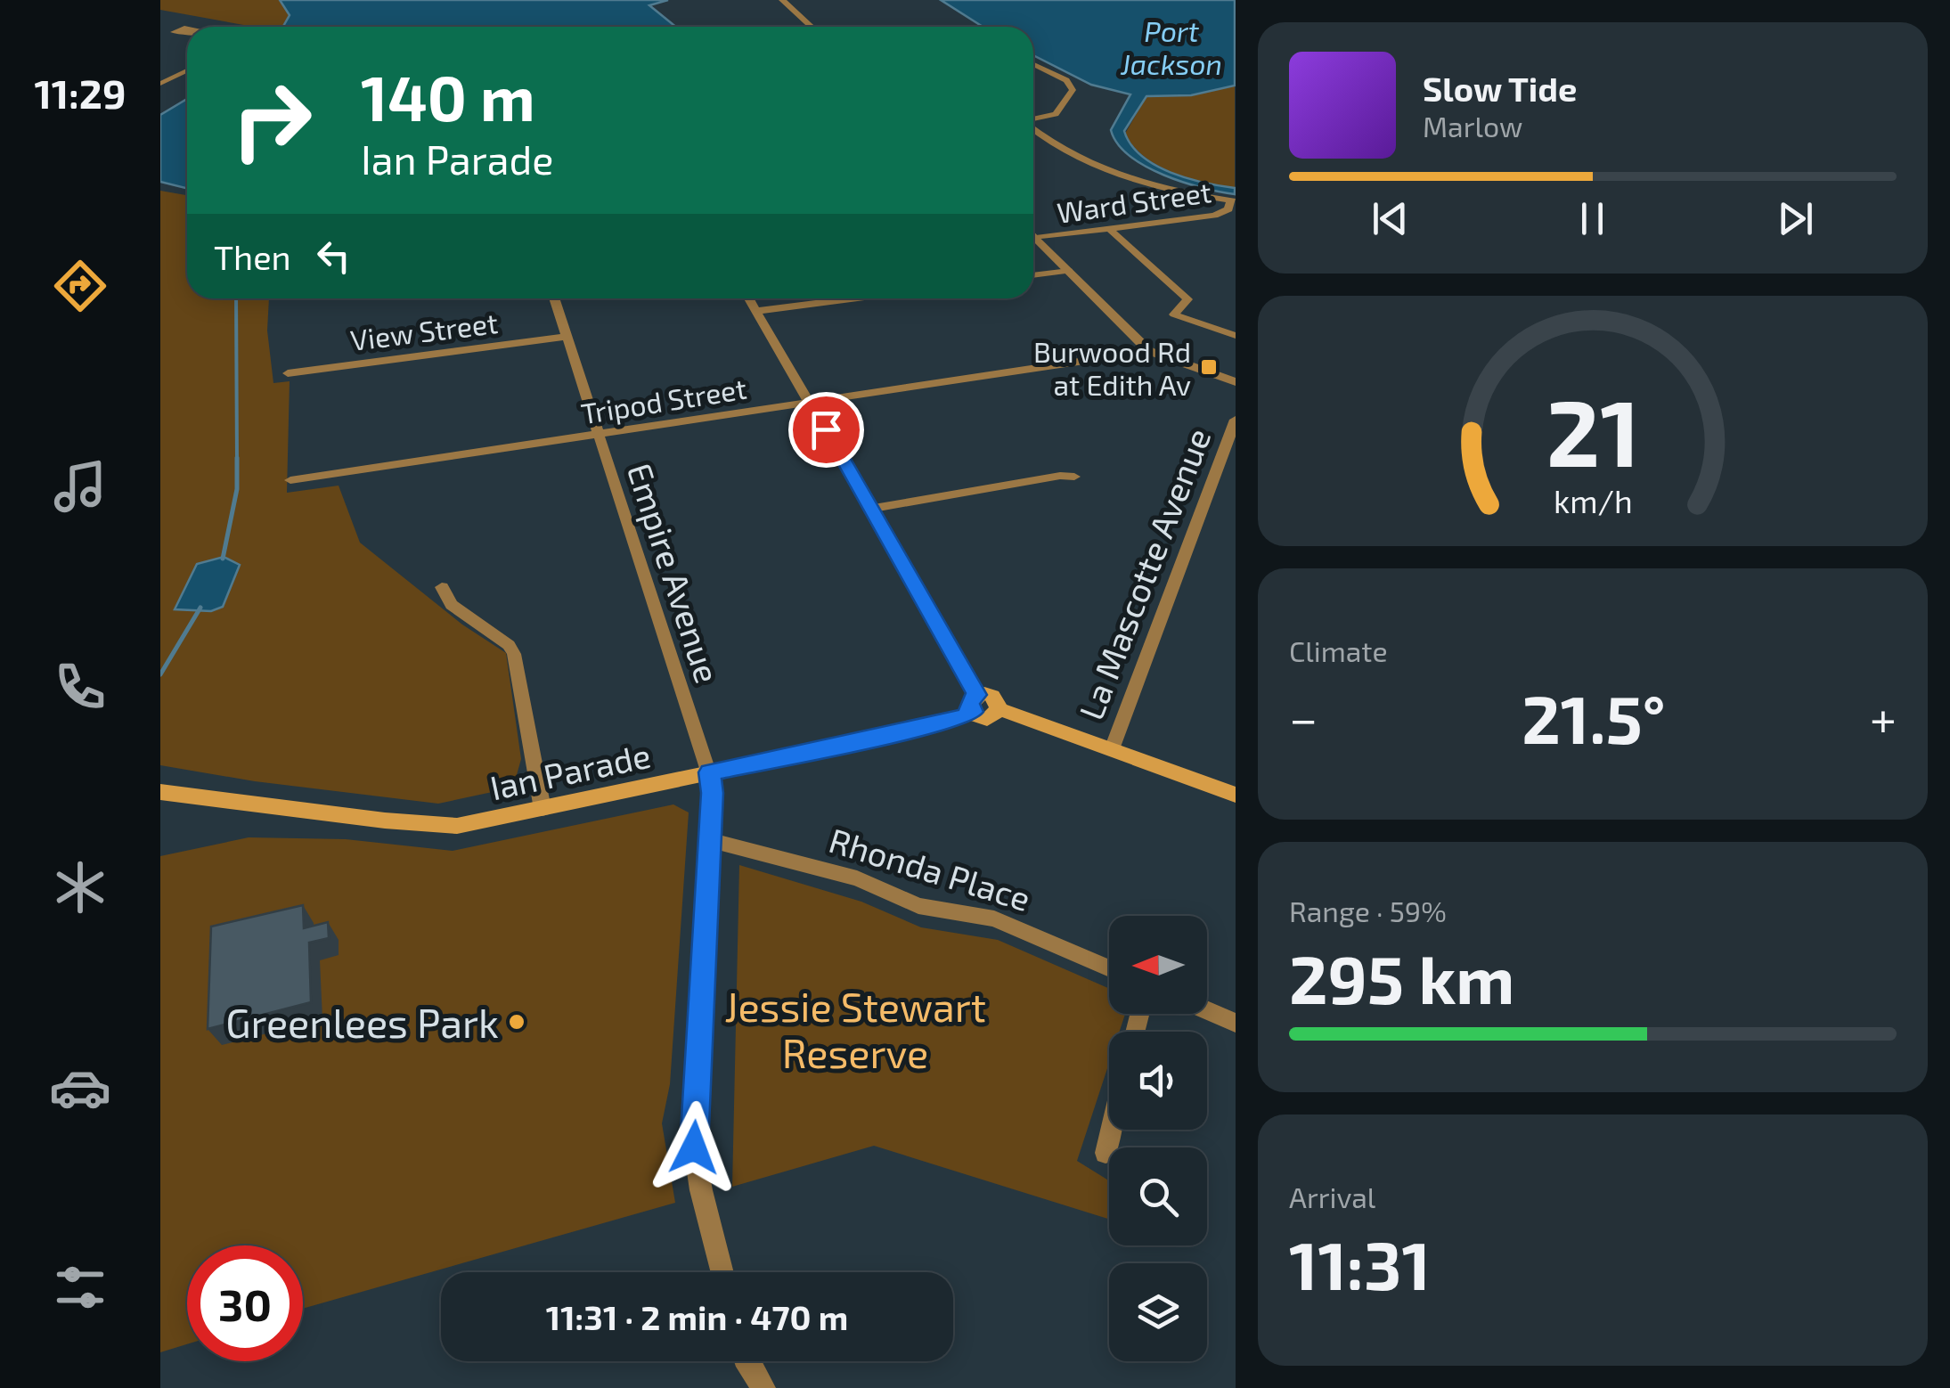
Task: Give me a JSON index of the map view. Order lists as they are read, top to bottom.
{
  "streets": {
    "main road": ["Ian Parade"],
    "street": [
      "Ward Street",
      "View Street",
      "Tripod Street",
      "Empire Avenue",
      "La Mascotte Avenue",
      "Rhonda Place"
    ]
  },
  "crossings": [
    ["View Street", "Empire Avenue"],
    ["Tripod Street", "Empire Avenue"],
    ["Empire Avenue", "Ian Parade"],
    ["Empire Avenue", "Rhonda Place"],
    ["La Mascotte Avenue", "Ian Parade"]
  ],
  "water": ["Port Jackson"],
  "parks": ["Jessie Stewart Reserve"],
  "places": {
    "transit": ["Burwood Rd at Edith Av"],
    "other": ["Greenlees Park"]
  },
  "north": "left",
  "page": {
    "tabs": "11:29",
    "turn": ["140 m", "Ian Parade"],
    "song": ["Slow Tide", "Marlow"],
    "then": "Then",
    "tile": [
      "Climate",
      ["Range · 59%", "295 km"],
      ["Arrival", "11:31"]
    ],
    "heat": ["−", "21.5°", "+"],
    "limit": "30",
    "trip": "11:31 · 2 min · 470 m",
    "gauge": ["21", "km/h"]
  }
}
